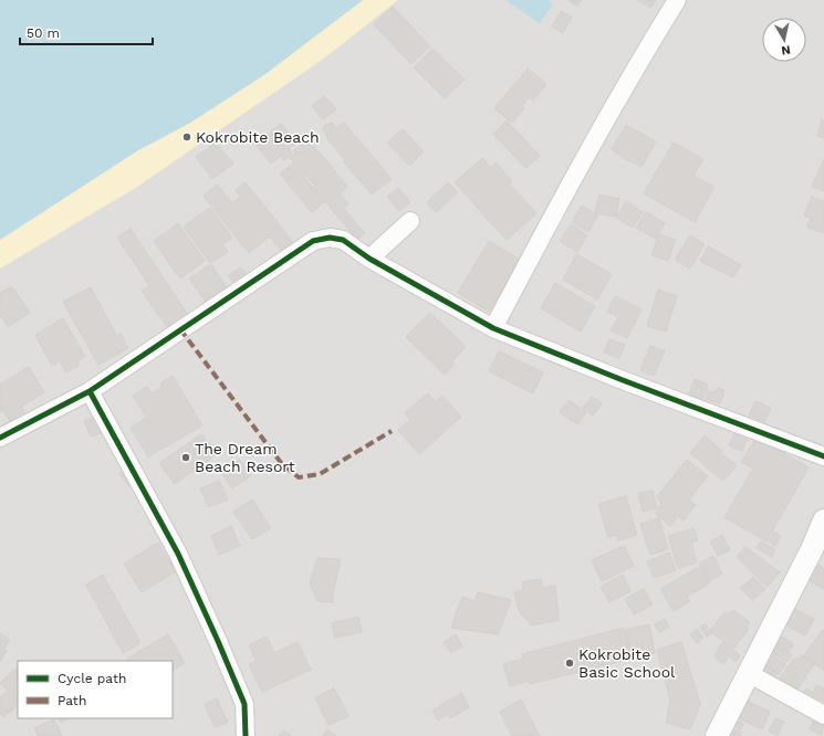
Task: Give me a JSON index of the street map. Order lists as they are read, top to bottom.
{
  "places": ["Kokrobite Beach", "The Dream Beach Resort", "Kokrobite Basic School"],
  "legend": ["Cycle path", "Path"],
  "scale_bar": "50 m",
  "north": "bottom"
}
